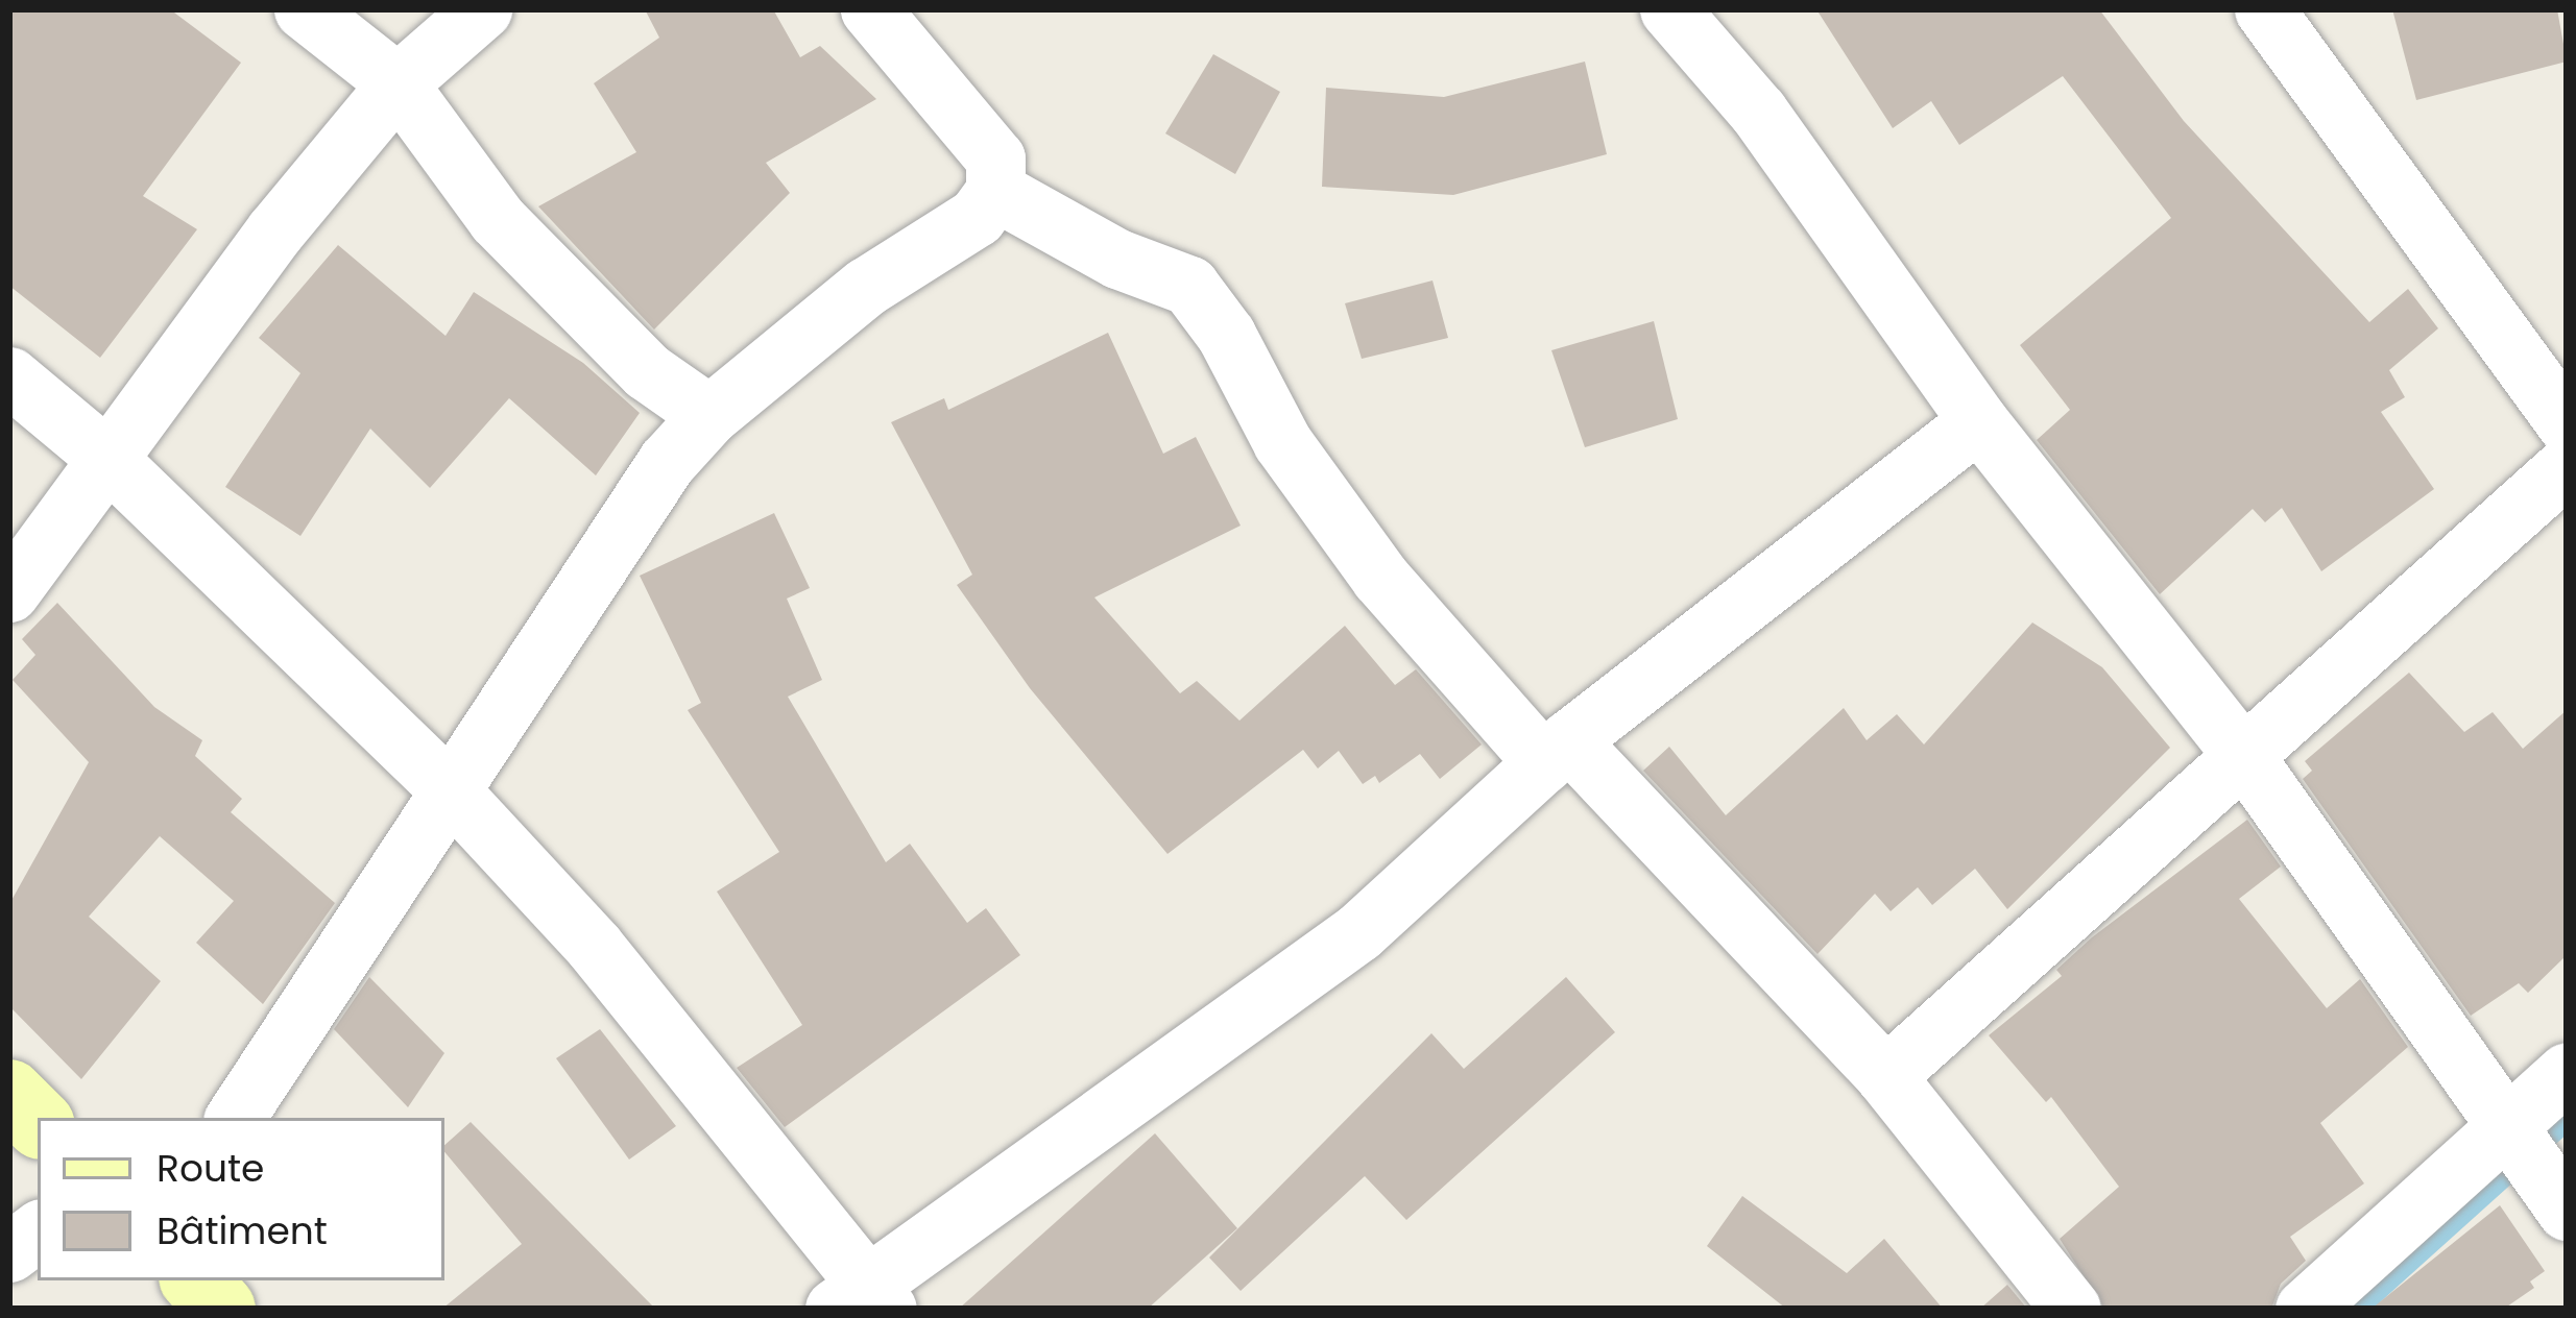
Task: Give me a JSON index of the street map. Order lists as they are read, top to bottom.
{
  "legend": ["Route", "Bâtiment"]
}
